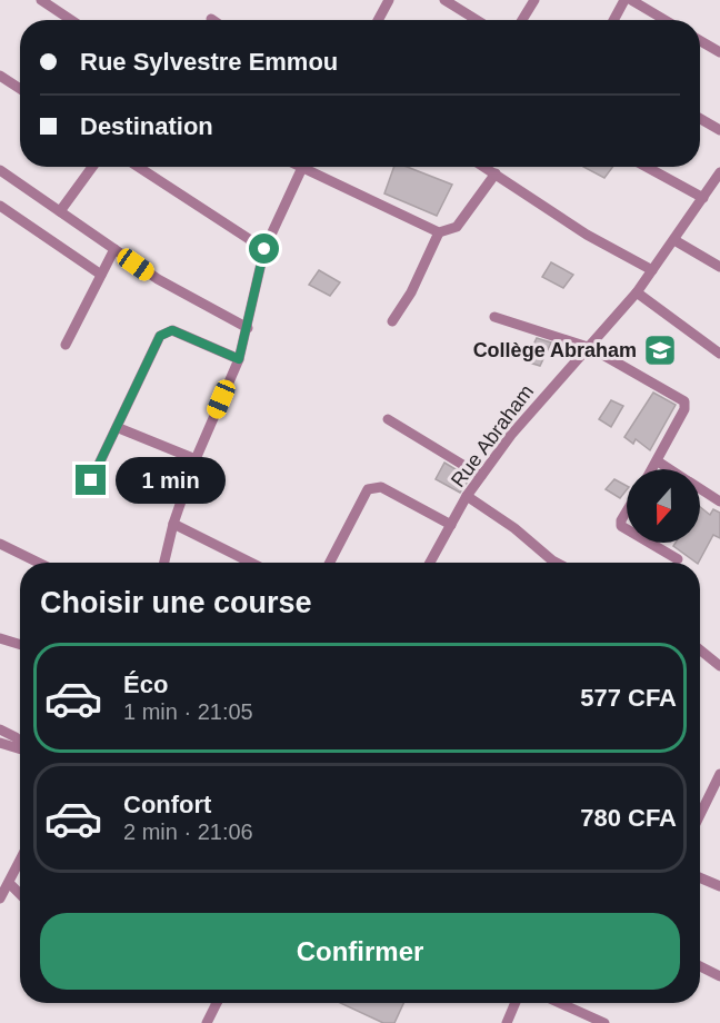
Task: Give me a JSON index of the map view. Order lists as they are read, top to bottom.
{
  "streets": {
    "street": ["Rue Abraham"]
  },
  "places": {
    "school or university": ["Collège Abraham"]
  },
  "north": "bottom",
  "page": {
    "banner": ["Rue Sylvestre Emmou", "Destination"],
    "bubble": "1 min",
    "heading": "Choisir une course",
    "list": [
      {
        "name": "Éco",
        "note": "1 min · 21:05",
        "value": "577 CFA"
      },
      {
        "name": "Confort",
        "note": "2 min · 21:06",
        "value": "780 CFA"
      }
    ],
    "buttons": "Confirmer"
  }
}
